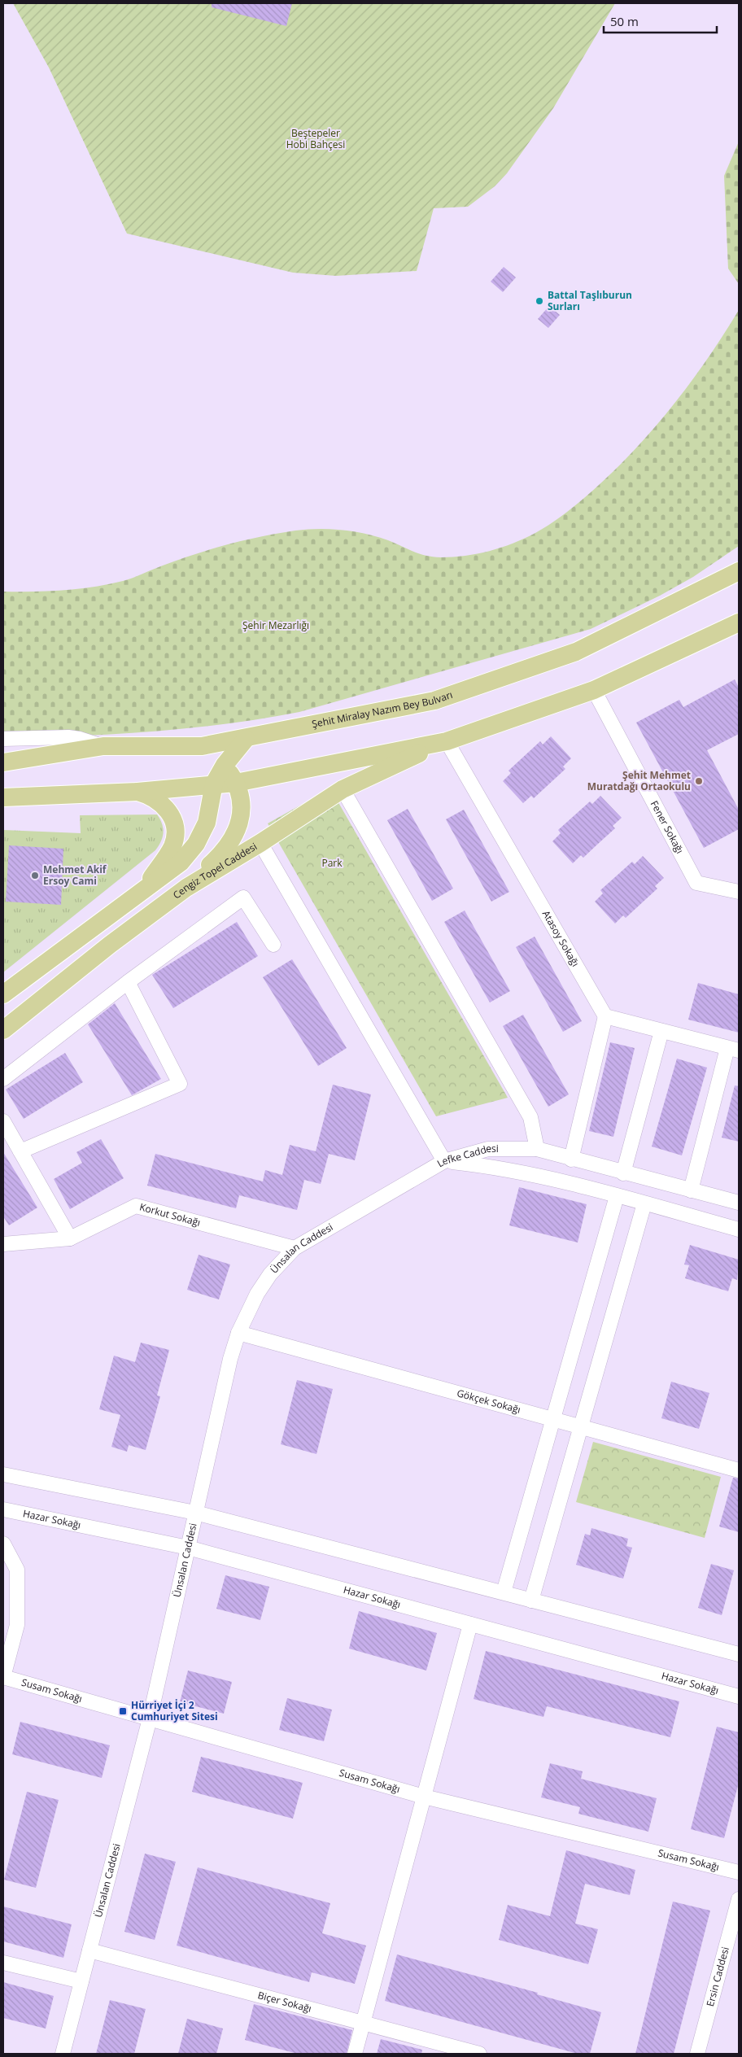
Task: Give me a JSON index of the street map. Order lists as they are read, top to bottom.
{
  "streets": {
    "main road": ["Şehit Miralay Nazım Bey Bulvarı", "Cengiz Topel Caddesi"],
    "street": [
      "Fener Sokağı",
      "Atasoy Sokağı",
      "Lefke Caddesi",
      "Korkut Sokağı",
      "Ünsalan Caddesi",
      "Gökçek Sokağı",
      "Hazar Sokağı",
      "Susam Sokağı",
      "Ersin Caddesi",
      "Biçer Sokağı"
    ]
  },
  "crossings": [
    ["Cengiz Topel Caddesi", "Atasoy Sokağı"],
    ["Lefke Caddesi", "Ünsalan Caddesi"],
    ["Korkut Sokağı", "Ünsalan Caddesi"],
    ["Ünsalan Caddesi", "Gökçek Sokağı"],
    ["Ünsalan Caddesi", "Hazar Sokağı"],
    ["Ünsalan Caddesi", "Susam Sokağı"],
    ["Ünsalan Caddesi", "Biçer Sokağı"]
  ],
  "parks": ["Beştepeler Hobi Bahçesi", "Şehir Mezarlığı", "Park"],
  "places": {
    "other": ["Battal Taşlıburun Surları", "Şehit Mehmet Muratdağı Ortaokulu", "Mehmet Akif Ersoy Cami"],
    "transit": ["Hürriyet İçi 2 Cumhuriyet Sitesi"]
  },
  "scale_bar": "50 m"
}
